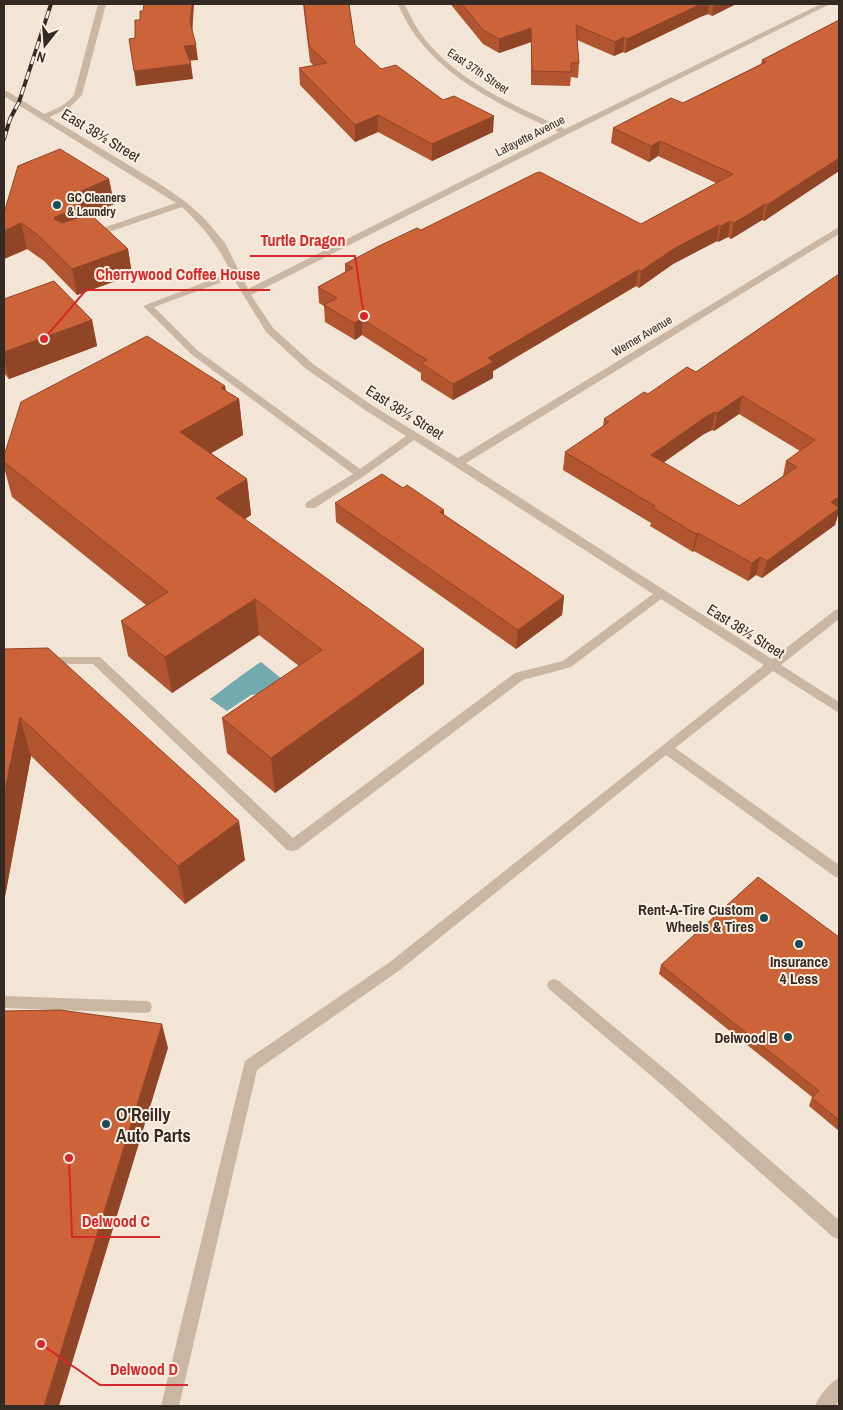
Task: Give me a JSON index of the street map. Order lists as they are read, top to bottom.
{
  "streets": {
    "street": [
      "East 37th Street",
      "East 38½ Street",
      "Lafayette Avenue",
      "Werner Avenue"
    ]
  },
  "crossings": [
    ["East 37th Street", "Lafayette Avenue"],
    ["East 38½ Street", "Lafayette Avenue"],
    ["East 38½ Street", "Werner Avenue"]
  ],
  "places": [
    "GC Cleaners & Laundry",
    "Turtle Dragon",
    "Cherrywood Coffee House",
    "Rent-A-Tire Custom Wheels & Tires",
    "Insurance 4 Less",
    "Delwood B",
    "O'Reilly Auto Parts",
    "Delwood C",
    "Delwood D"
  ],
  "north": "bottom"
}
